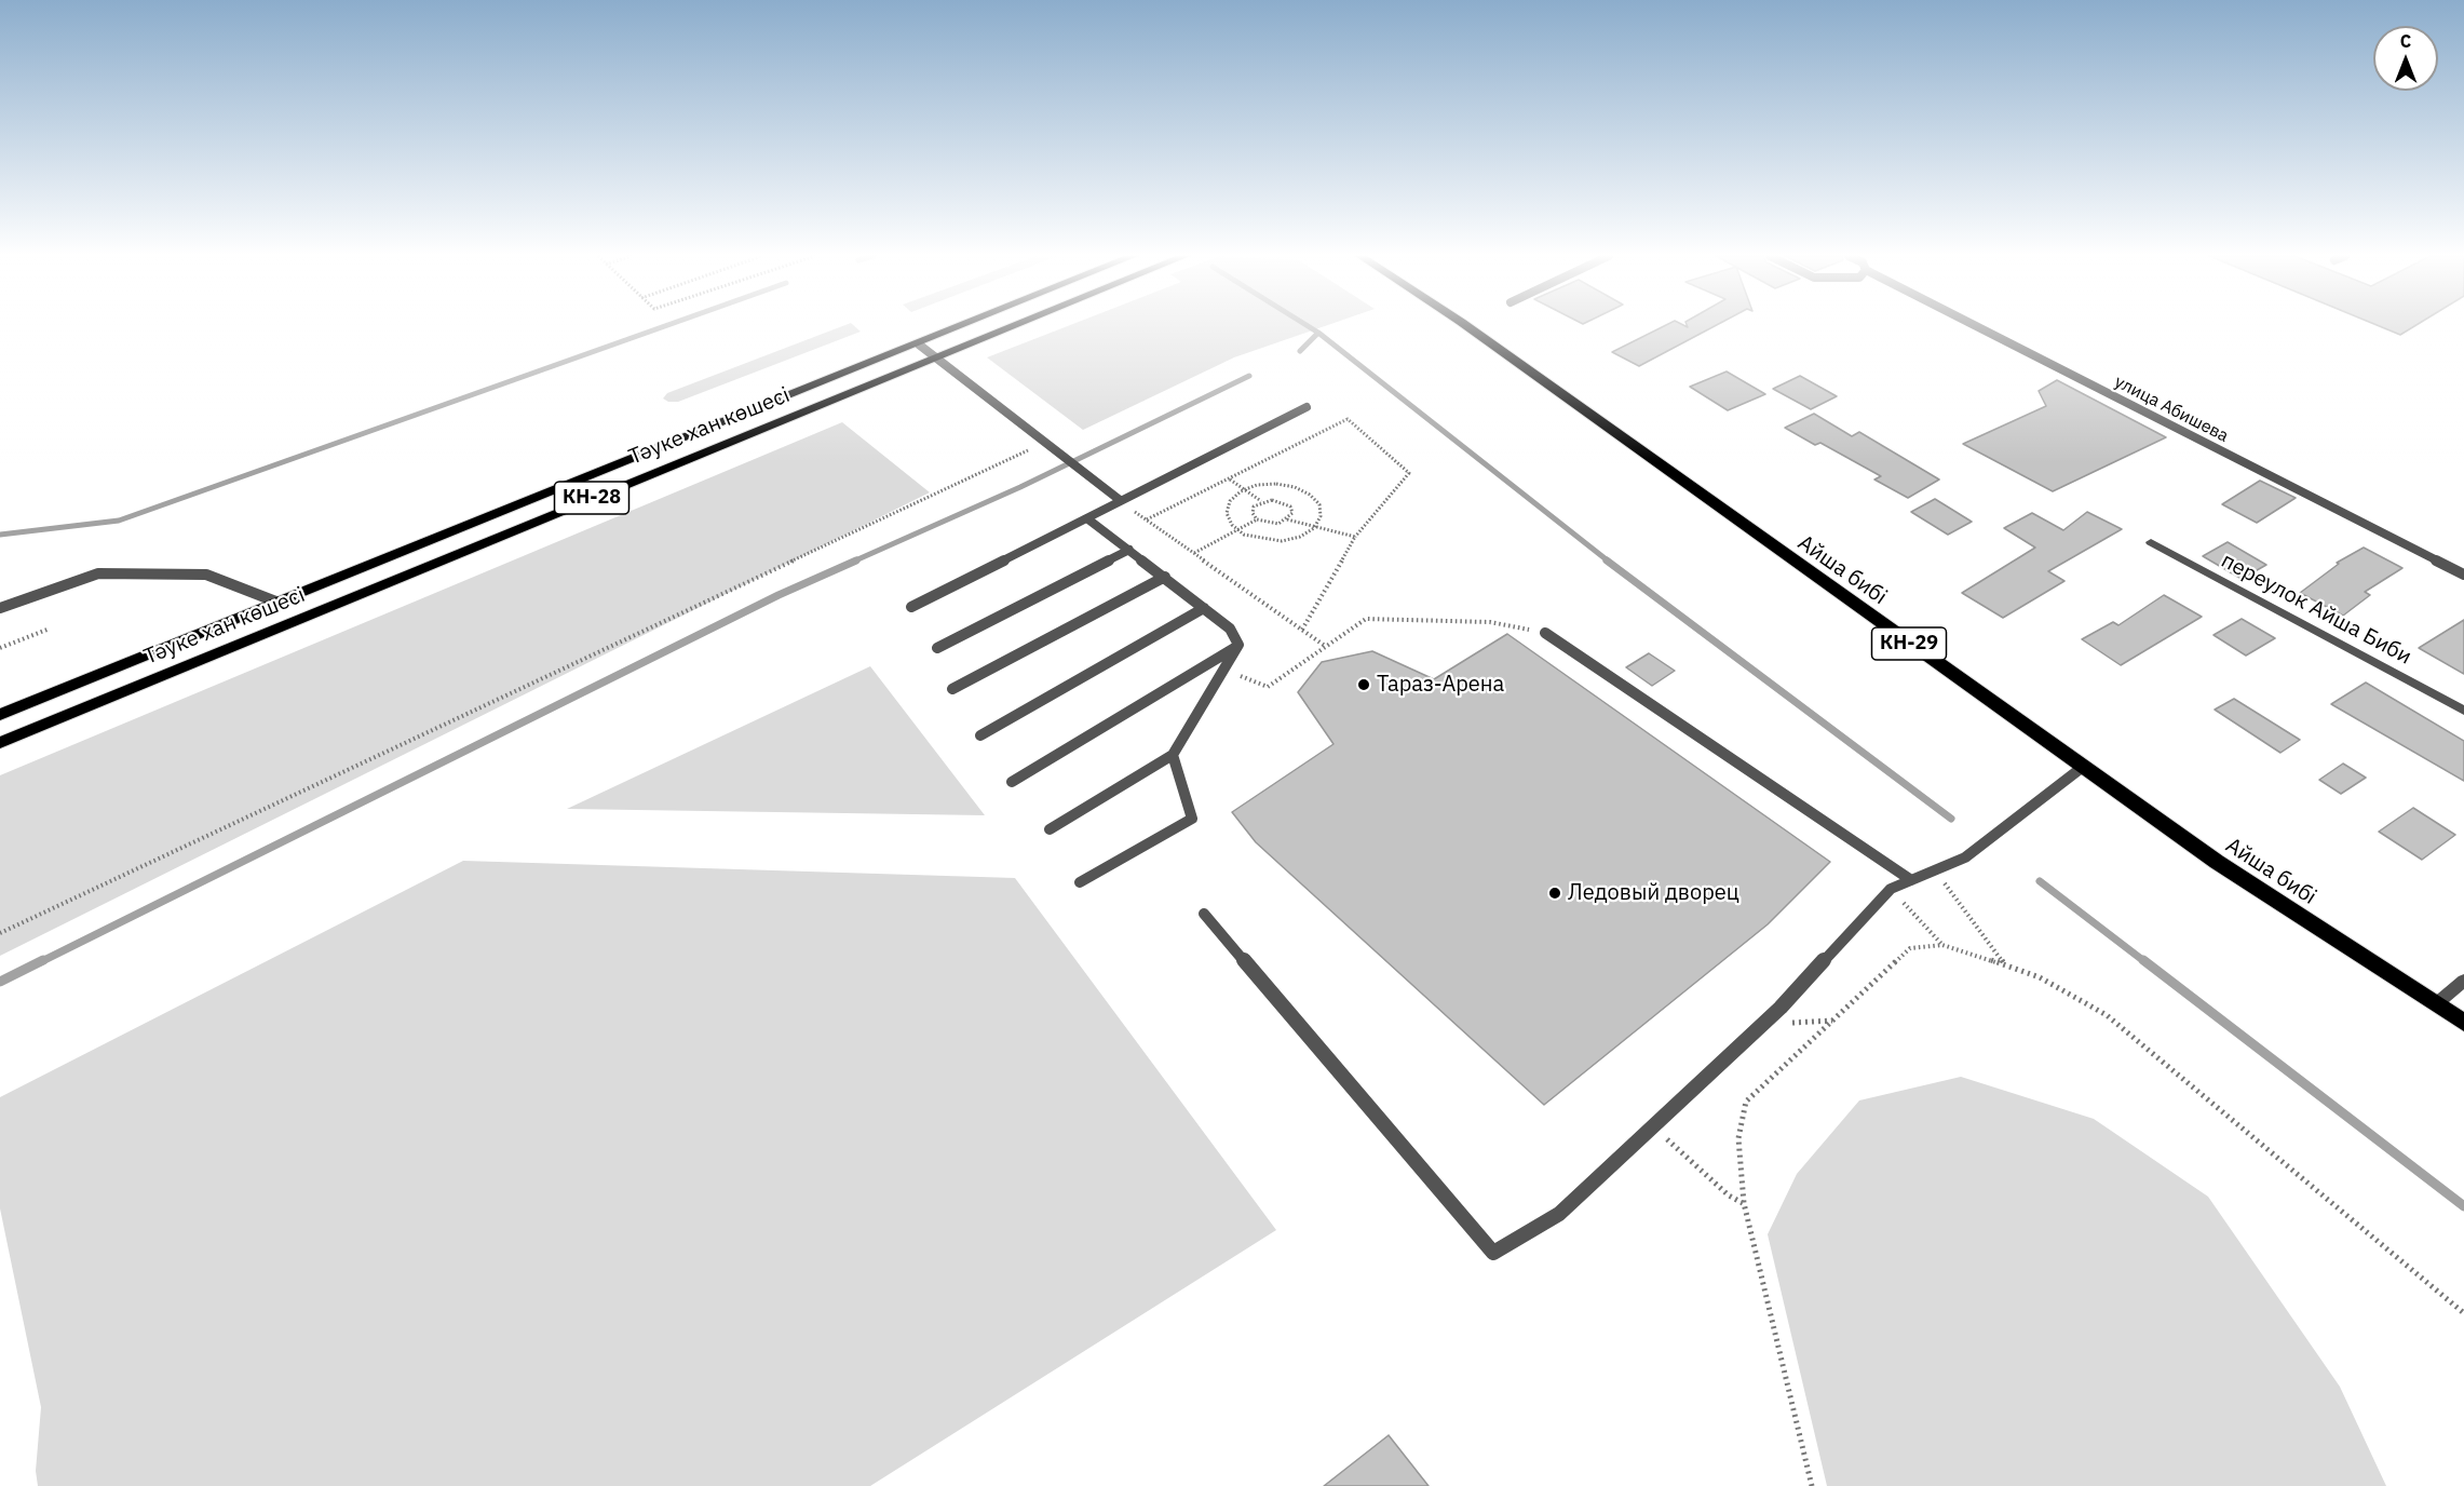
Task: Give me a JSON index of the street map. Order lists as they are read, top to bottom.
{
  "streets": {
    "main road": [
      "Тәуке хан көшесі",
      "КН-28",
      "Айша бибі",
      "КН-29"
    ],
    "street": ["переулок Айша Биби"],
    "lane": ["улица Абишева"]
  },
  "places": ["Тараз-Арена", "Ледовый дворец"],
  "north": "top"
}
